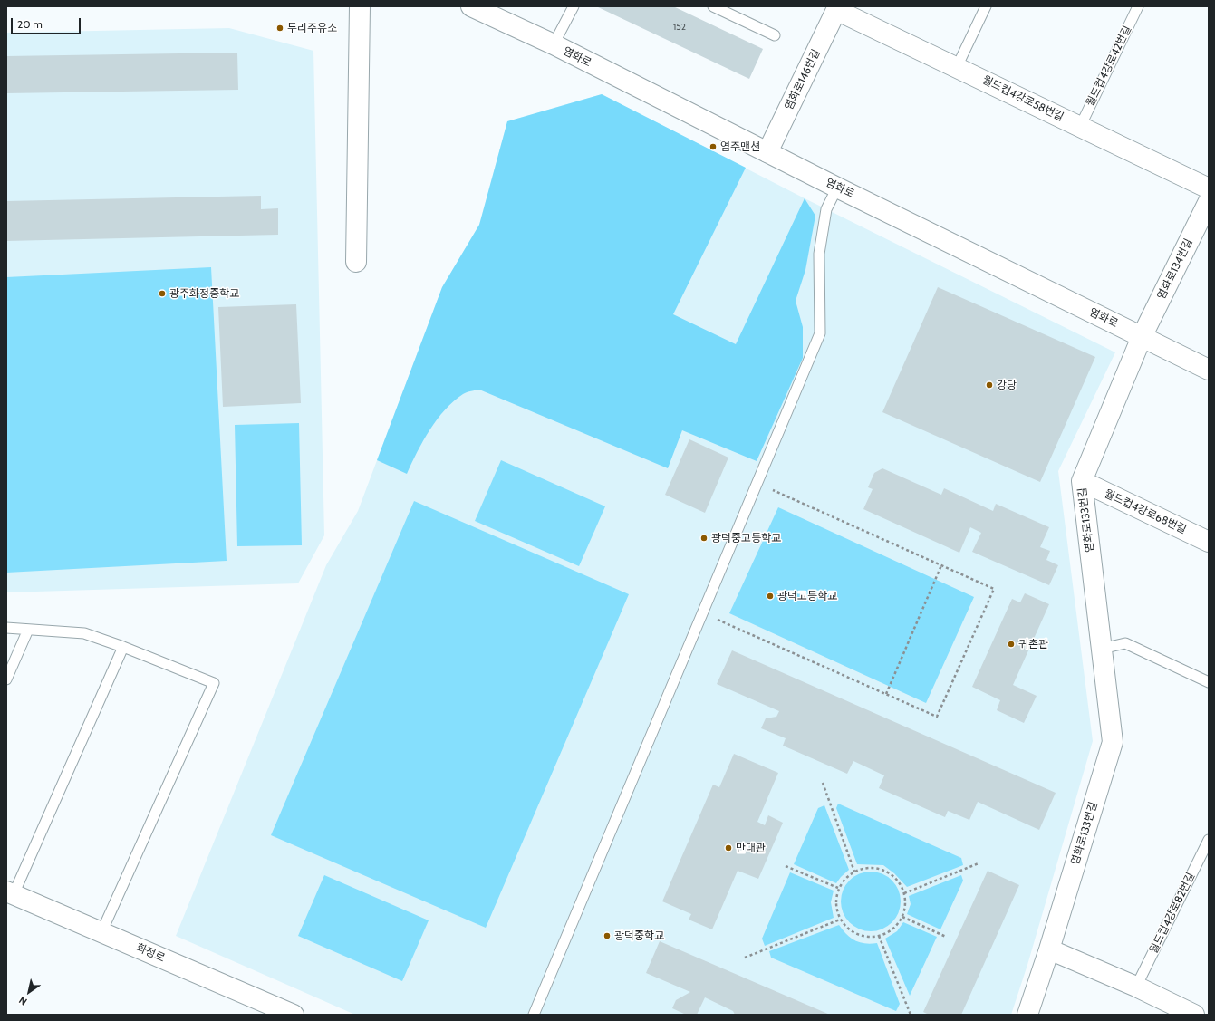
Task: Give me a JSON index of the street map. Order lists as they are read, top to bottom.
{
  "streets": {
    "street": [
      "염화로",
      "염화로146번길",
      "월드컵4강로58번길",
      "염화로134번길",
      "월드컵4강로68번길",
      "염화로133번길",
      "화정로"
    ],
    "lane": ["월드컵4강로42번길", "월드컵4강로82번길"]
  },
  "crossings": [
    ["염화로", "염화로146번길"],
    ["염화로", "염화로134번길"],
    ["염화로", "염화로133번길"],
    ["월드컵4강로42번길", "월드컵4강로58번길"],
    ["염화로146번길", "월드컵4강로58번길"],
    ["염화로134번길", "염화로133번길"],
    ["월드컵4강로68번길", "염화로133번길"]
  ],
  "places": [
    "두리주유소",
    "염주맨션",
    "광주화정중학교",
    "강당",
    "광덕중고등학교",
    "광덕고등학교",
    "귀촌관",
    "만대관",
    "광덕중학교"
  ],
  "house_numbers": ["152"],
  "scale_bar": "20 m",
  "north": "bottom left"
}
